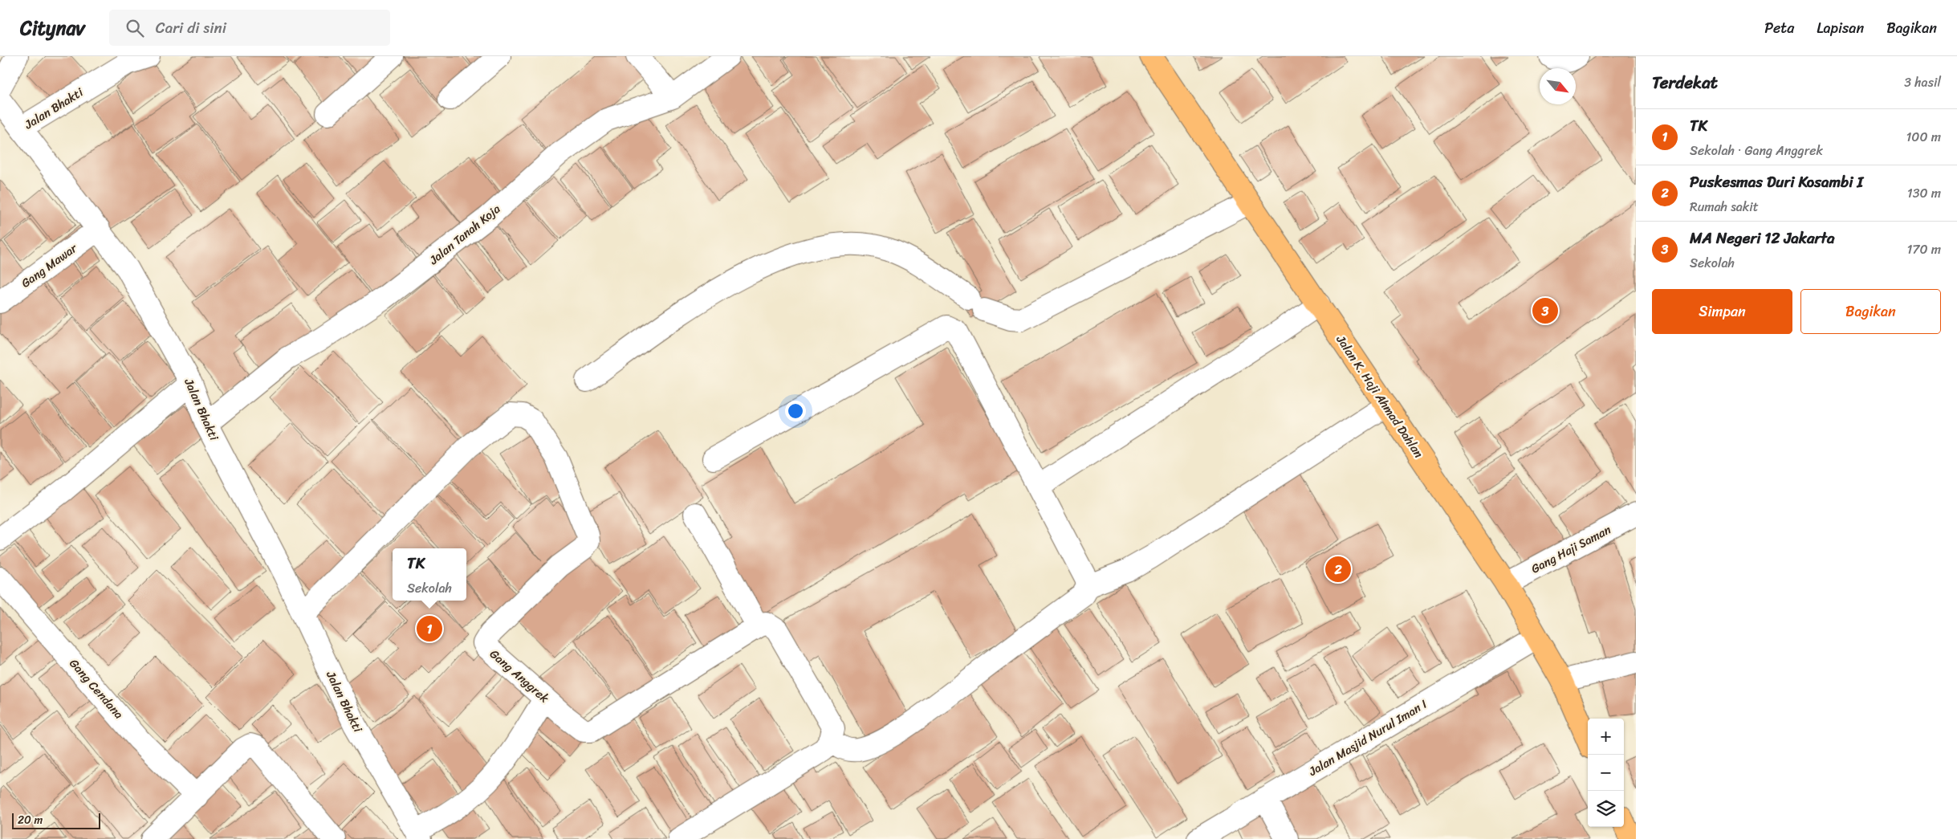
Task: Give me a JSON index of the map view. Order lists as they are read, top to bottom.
{
  "streets": {
    "main road": ["Jalan K. Haji Ahmad Dahlan"],
    "street": [
      "Jalan Bhakti",
      "Jalan Tanah Koja",
      "Gang Mawar",
      "Gang Haji Saman",
      "Gang Anggrek",
      "Gang Cendana",
      "Jalan Masjid Nurul Iman I"
    ]
  },
  "crossings": [
    ["Jalan Bhakti", "Jalan Tanah Koja"],
    ["Jalan Bhakti", "Gang Mawar"],
    ["Jalan Bhakti", "Gang Anggrek"],
    ["Jalan K. Haji Ahmad Dahlan", "Gang Haji Saman"],
    ["Jalan K. Haji Ahmad Dahlan", "Jalan Masjid Nurul Iman I"]
  ],
  "scale_bar": "20 m",
  "north": "bottom right",
  "page": {
    "header": "Citynav",
    "search": "Cari di sini",
    "nav": ["Peta", "Lapisan", "Bagikan"],
    "heading": ["Terdekat", "3 hasil"],
    "list": [
      {
        "mark": "1",
        "name": "TK",
        "note": "Sekolah · Gang Anggrek",
        "value": "100 m"
      },
      {
        "mark": "2",
        "name": "Puskesmas Duri Kosambi I",
        "note": "Rumah sakit",
        "value": "130 m"
      },
      {
        "mark": "3",
        "name": "MA Negeri 12 Jakarta",
        "note": "Sekolah",
        "value": "170 m"
      }
    ],
    "buttons": ["Simpan", "Bagikan"],
    "pins": ["3", "2", "1"],
    "popup": ["TK", "Sekolah"],
    "map_buttons": ["+", "−"],
    "scale": "20 m"
  }
}
